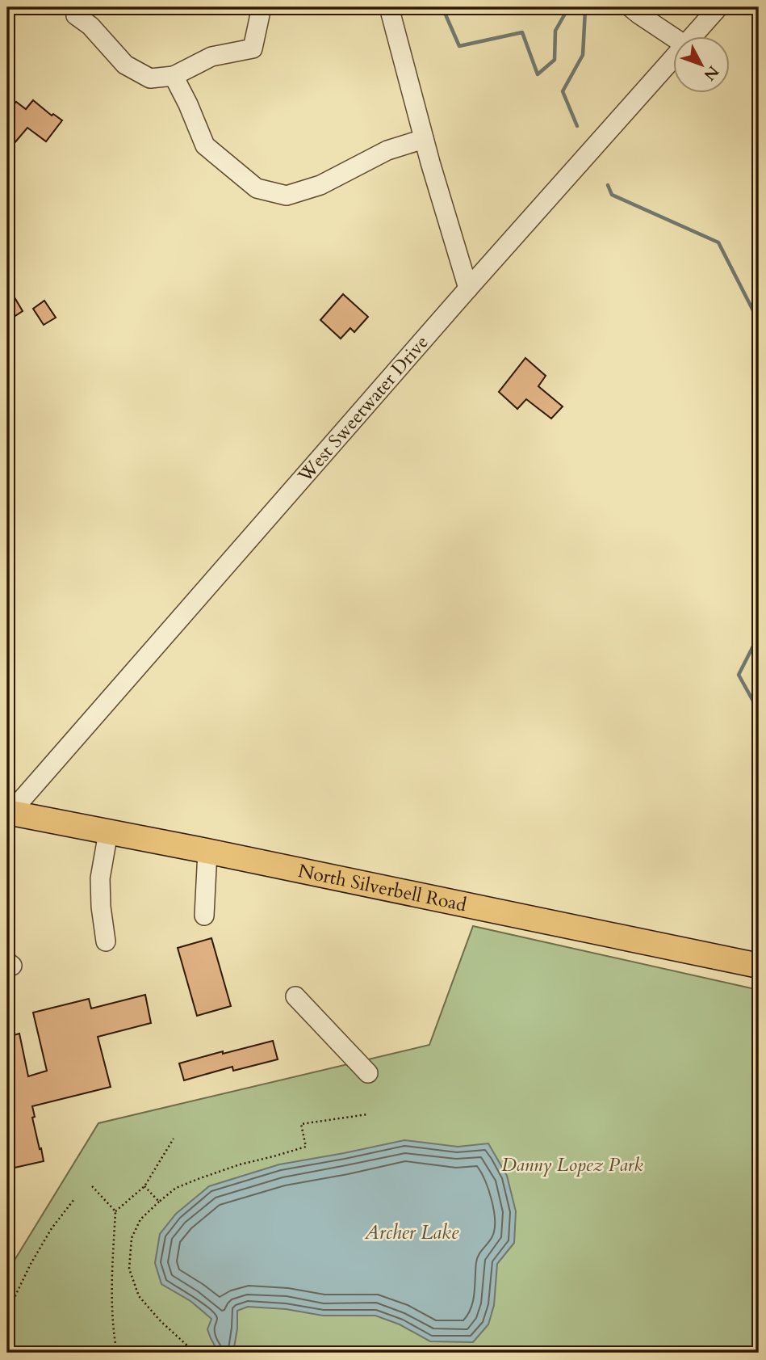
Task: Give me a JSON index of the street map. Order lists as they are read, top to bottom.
{
  "streets": {
    "main road": ["North Silverbell Road"],
    "street": ["West Sweetwater Drive"]
  },
  "crossings": [
    ["West Sweetwater Drive", "North Silverbell Road"]
  ],
  "water": ["Archer Lake"],
  "parks": ["Danny Lopez Park"],
  "north": "bottom right"
}
